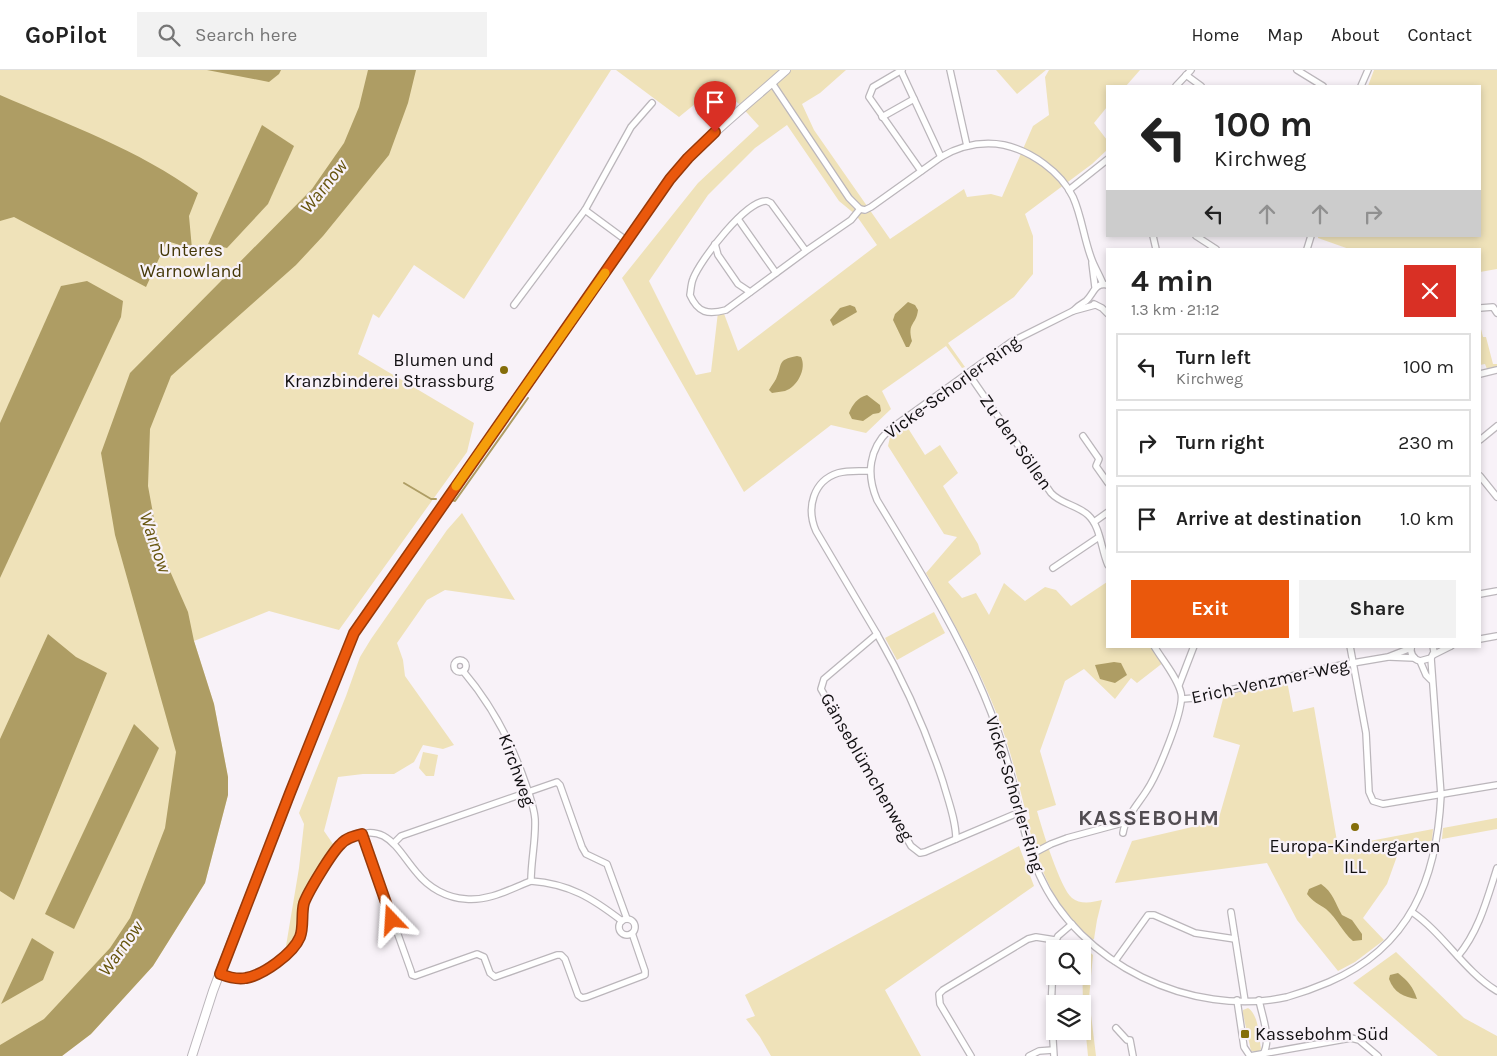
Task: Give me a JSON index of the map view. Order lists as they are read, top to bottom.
{
  "streets": {
    "street": [
      "Vicke-Schorler-Ring",
      "Zu den Söllen",
      "Erich-Venzmer-Weg",
      "Gänseblümchenweg",
      "Kirchweg"
    ]
  },
  "crossings": [
    ["Vicke-Schorler-Ring", "Zu den Söllen"],
    ["Vicke-Schorler-Ring", "Erich-Venzmer-Weg"],
    ["Vicke-Schorler-Ring", "Gänseblümchenweg"]
  ],
  "districts": ["KASSEBOHM"],
  "water": ["Warnow"],
  "parks": ["Unteres Warnowland"],
  "places": {
    "other": ["Blumen und Kranzbinderei Strassburg", "Europa-Kindergarten ILL"],
    "transit": ["Kassebohm Süd"]
  },
  "page": {
    "header": "GoPilot",
    "search": "Search here",
    "nav": [
      "Home",
      "Map",
      "About",
      "Contact"
    ],
    "turn": ["100 m", "Kirchweg"],
    "heading": ["4 min", "1.3 km · 21:12"],
    "list": [
      {
        "name": "Turn left",
        "note": "Kirchweg",
        "value": "100 m"
      },
      {
        "name": "Turn right",
        "value": "230 m"
      },
      {
        "name": "Arrive at destination",
        "value": "1.0 km"
      }
    ],
    "buttons": ["Exit", "Share"]
  }
}
